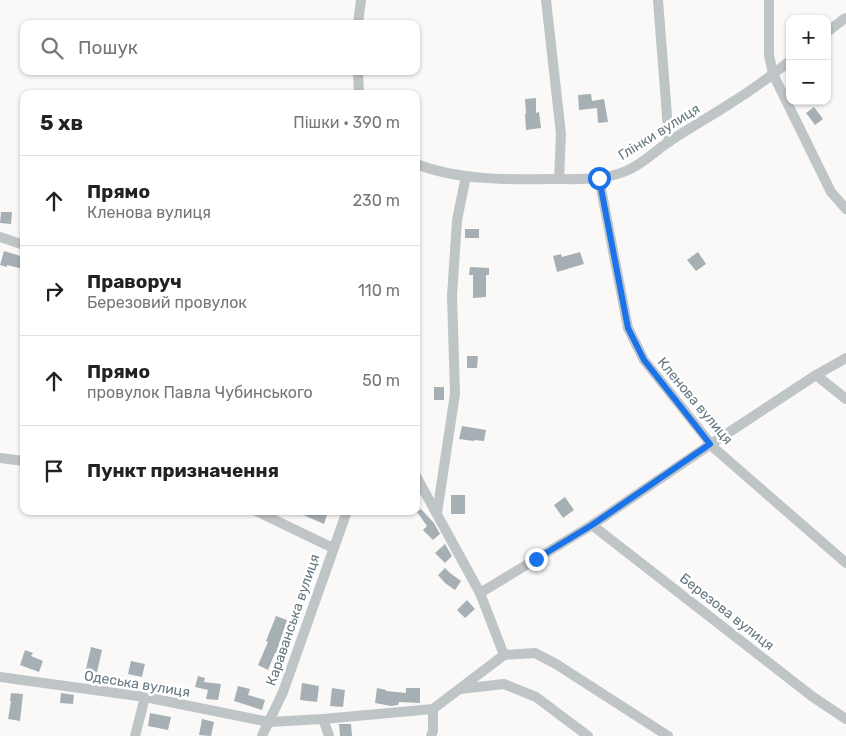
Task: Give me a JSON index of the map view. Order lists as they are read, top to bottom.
{
  "streets": {
    "street": [
      "Глінки вулиця",
      "Кленова вулиця",
      "Березова вулиця",
      "Караванська вулиця",
      "Одеська вулиця"
    ]
  },
  "crossings": [
    ["Глінки вулиця", "Кленова вулиця"],
    ["Караванська вулиця", "Одеська вулиця"]
  ],
  "page": {
    "map_buttons": ["+", "−"],
    "search": "Пошук",
    "heading": ["5 хв", "Пішки · 390 m"],
    "list": [
      ["Прямо", "Кленова вулиця", "230 m"],
      ["Праворуч", "Березовий провулок", "110 m"],
      ["Прямо", "провулок Павла Чубинського", "50 m"],
      "Пункт призначення"
    ]
  }
}
